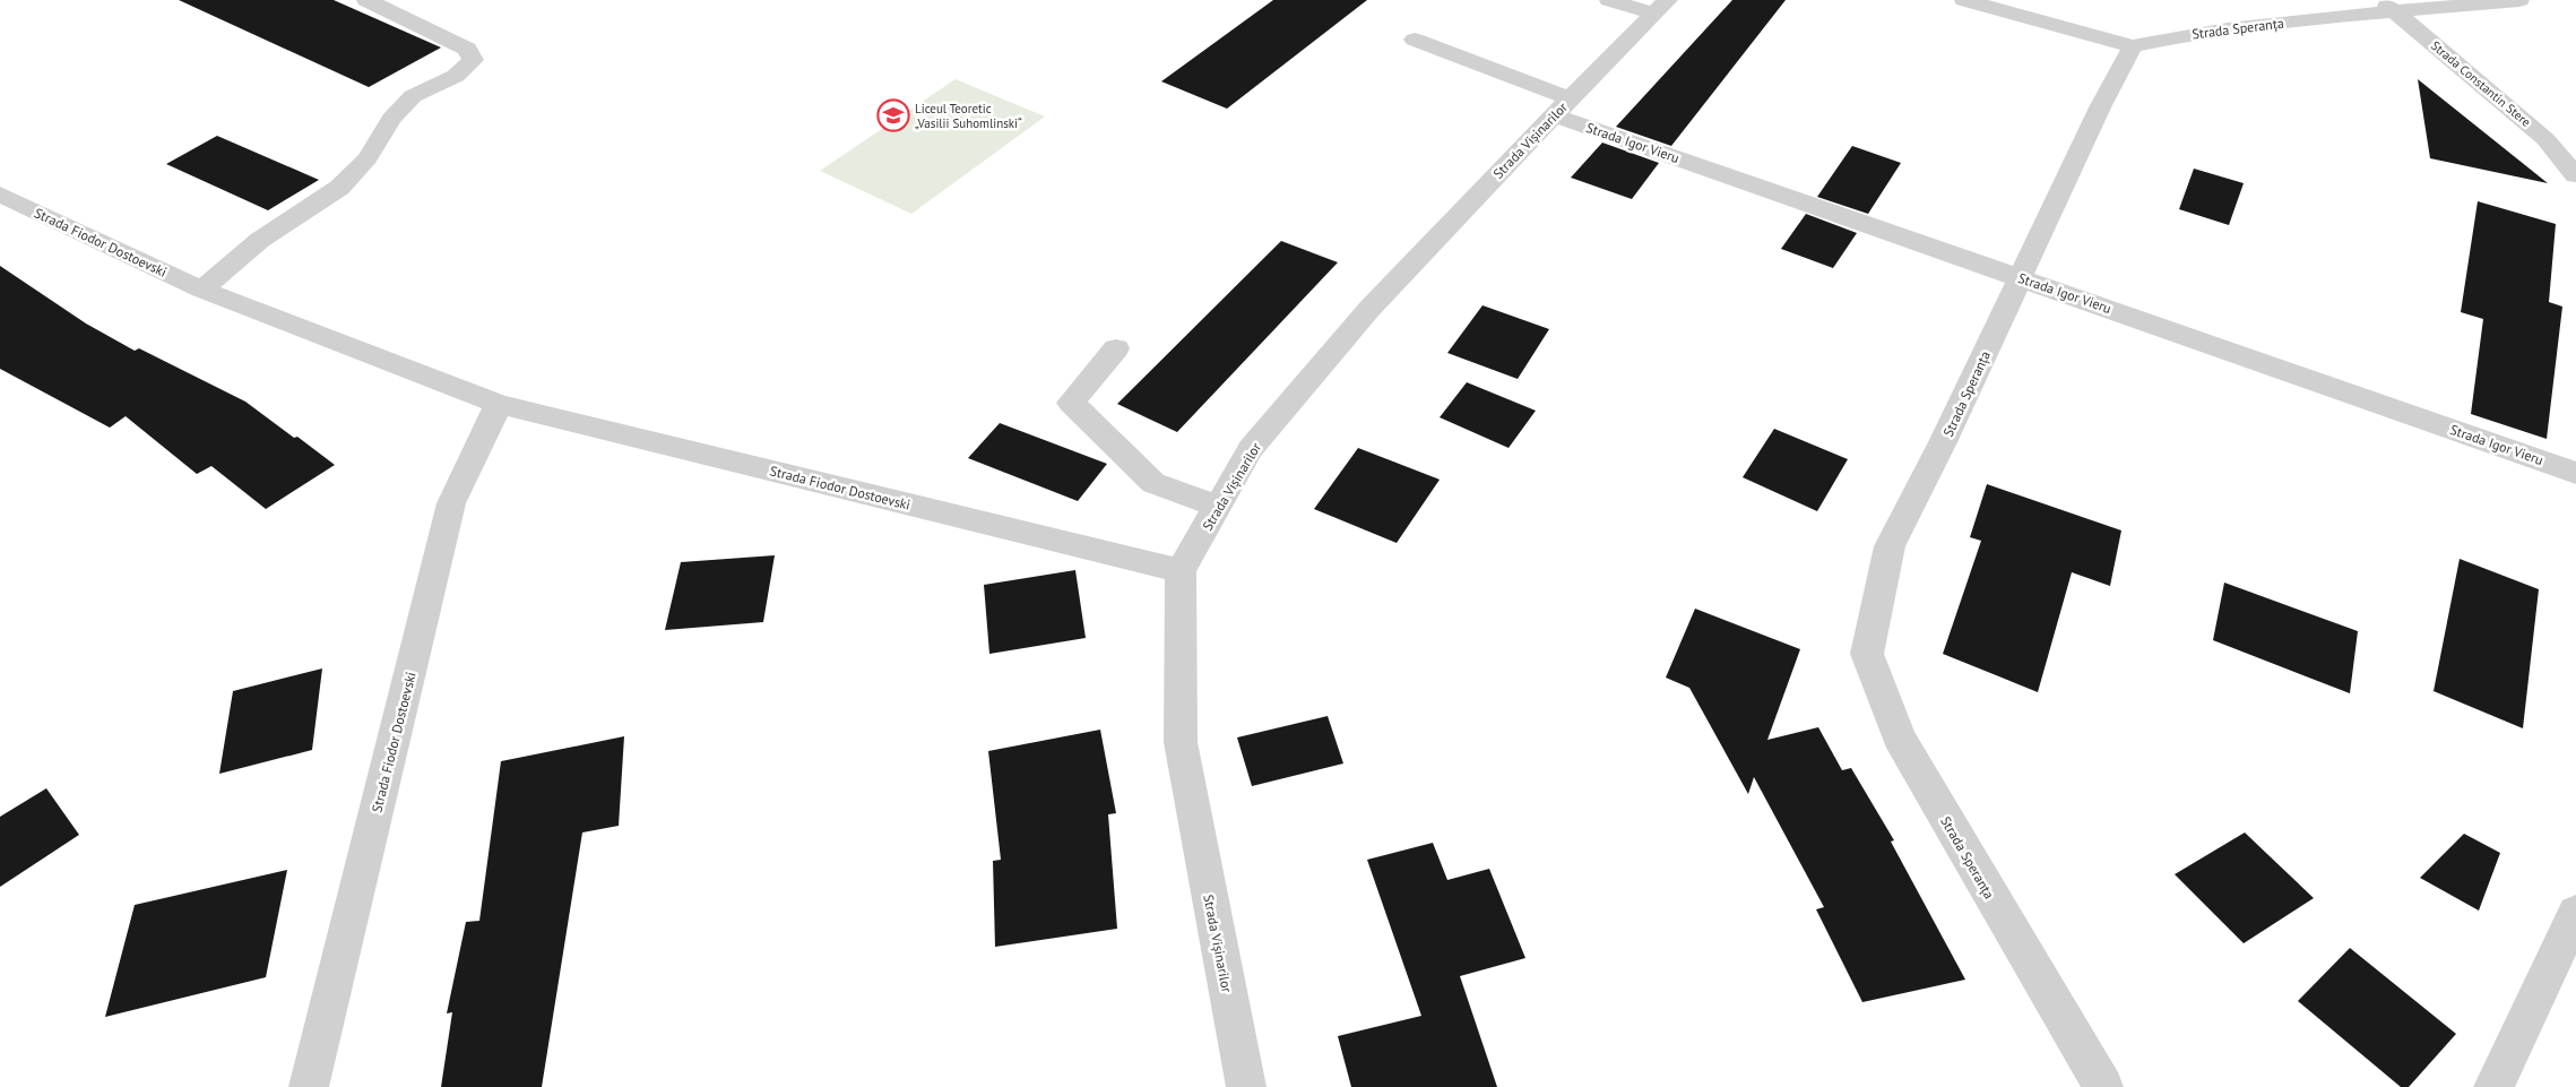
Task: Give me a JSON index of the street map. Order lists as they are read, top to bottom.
{
  "streets": {
    "street": [
      "Strada Speranța",
      "Strada Constantin Stere",
      "Strada Vișinarilor",
      "Strada Igor Vieru",
      "Strada Fiodor Dostoevski"
    ]
  },
  "crossings": [
    ["Strada Speranța", "Strada Constantin Stere"],
    ["Strada Speranța", "Strada Igor Vieru"],
    ["Strada Vișinarilor", "Strada Igor Vieru"],
    ["Strada Vișinarilor", "Strada Fiodor Dostoevski"]
  ],
  "places": {
    "school or university": ["Liceul Teoretic „Vasilii Suhomlinski“"]
  }
}
